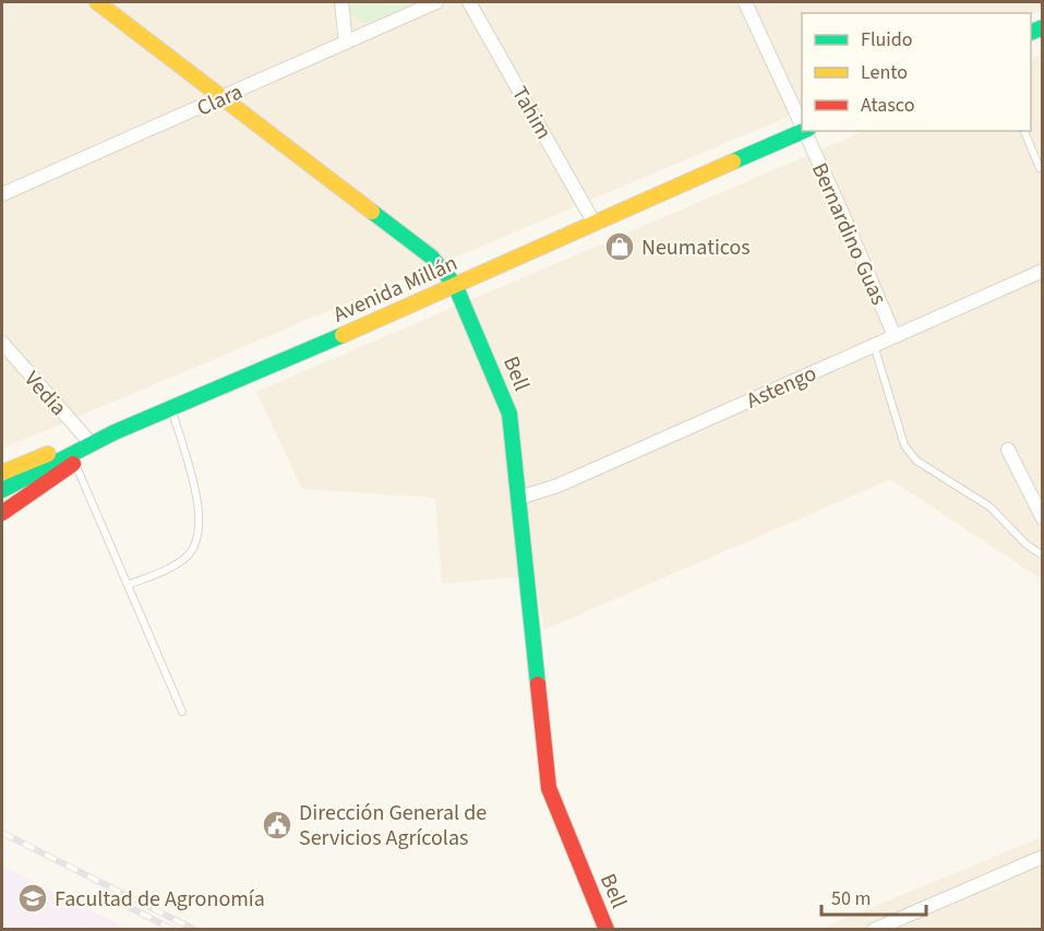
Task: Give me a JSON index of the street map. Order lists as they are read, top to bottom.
{
  "streets": {
    "street": [
      "Clara",
      "Tahim",
      "Bernardino Guas",
      "Avenida Millán",
      "Bell",
      "Astengo",
      "Vedia"
    ]
  },
  "crossings": [
    ["Clara", "Bell"],
    ["Tahim", "Avenida Millán"],
    ["Bernardino Guas", "Avenida Millán"],
    ["Bernardino Guas", "Astengo"],
    ["Avenida Millán", "Bell"],
    ["Avenida Millán", "Vedia"],
    ["Bell", "Astengo"]
  ],
  "places": {
    "shop": ["Neumaticos"],
    "public building": ["Dirección General de Servicios Agrícolas"],
    "school or university": ["Facultad de Agronomía"]
  },
  "legend": ["Fluido", "Lento", "Atasco"],
  "scale_bar": "50 m"
}
